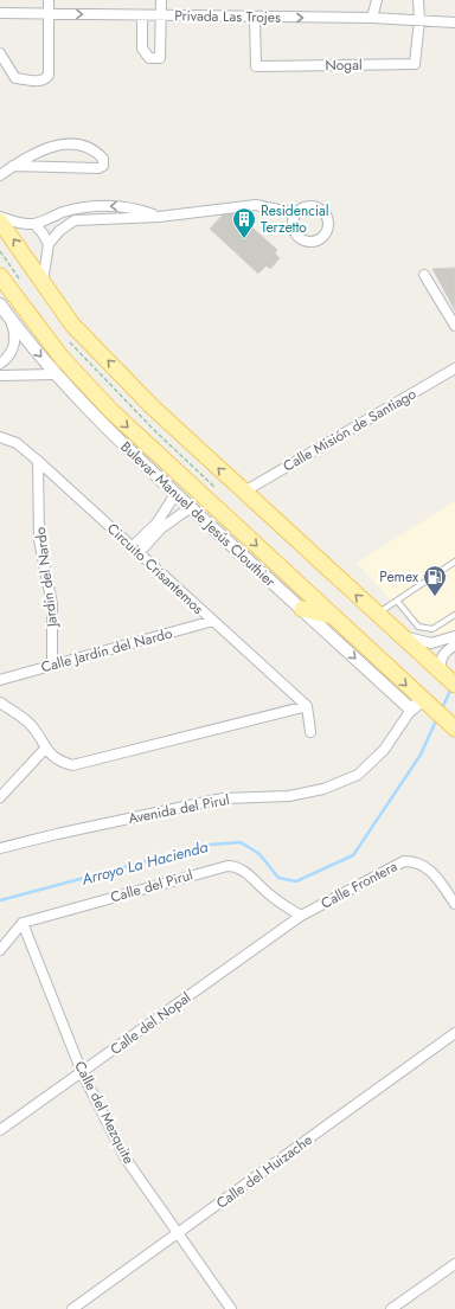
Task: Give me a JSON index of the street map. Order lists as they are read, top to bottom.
{
  "streets": {
    "street": [
      "Privada Las Trojes",
      "Nogal",
      "Calle Misión de Santiago",
      "Bulevar Manuel de Jesús Clouthier",
      "Circuito Crisantemos",
      "Jardín del Nardo",
      "Calle Jardín del Nardo",
      "Avenida del Pirul",
      "Calle Frontera",
      "Calle del Pirul",
      "Calle del Nopal",
      "Calle del Mezquite",
      "Calle del Huizache"
    ]
  },
  "crossings": [
    ["Privada Las Trojes", "Nogal"],
    ["Bulevar Manuel de Jesús Clouthier", "Avenida del Pirul"],
    ["Circuito Crisantemos", "Jardín del Nardo"],
    ["Circuito Crisantemos", "Calle Jardín del Nardo"],
    ["Jardín del Nardo", "Calle Jardín del Nardo"],
    ["Calle Frontera", "Calle del Pirul"],
    ["Calle Frontera", "Calle del Nopal"],
    ["Calle del Pirul", "Calle del Nopal"],
    ["Calle del Pirul", "Calle del Mezquite"],
    ["Calle del Nopal", "Calle del Mezquite"],
    ["Calle del Mezquite", "Calle del Huizache"]
  ],
  "one_way": ["Privada Las Trojes", "Bulevar Manuel de Jesús Clouthier"],
  "water": ["Arroyo La Hacienda"],
  "places": {
    "building": ["Residencial Terzetto"],
    "fuel station": ["Pemex"]
  }
}
